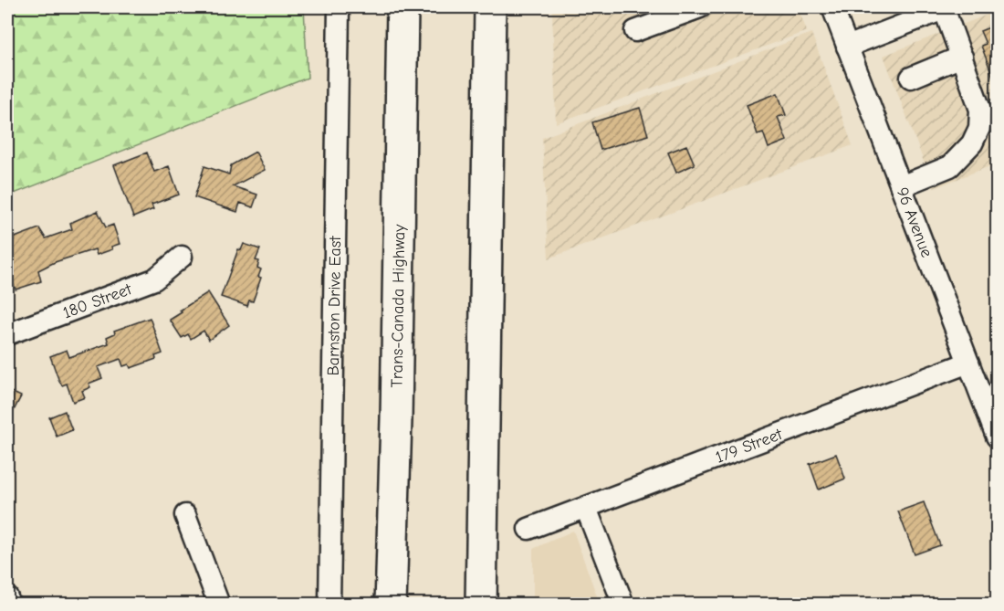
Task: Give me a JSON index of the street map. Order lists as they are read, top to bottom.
{
  "streets": {
    "highway": ["Trans-Canada Highway"],
    "street": [
      "96 Avenue",
      "180 Street",
      "Barnston Drive East",
      "179 Street"
    ]
  },
  "crossings": [
    ["96 Avenue", "179 Street"]
  ]
}
